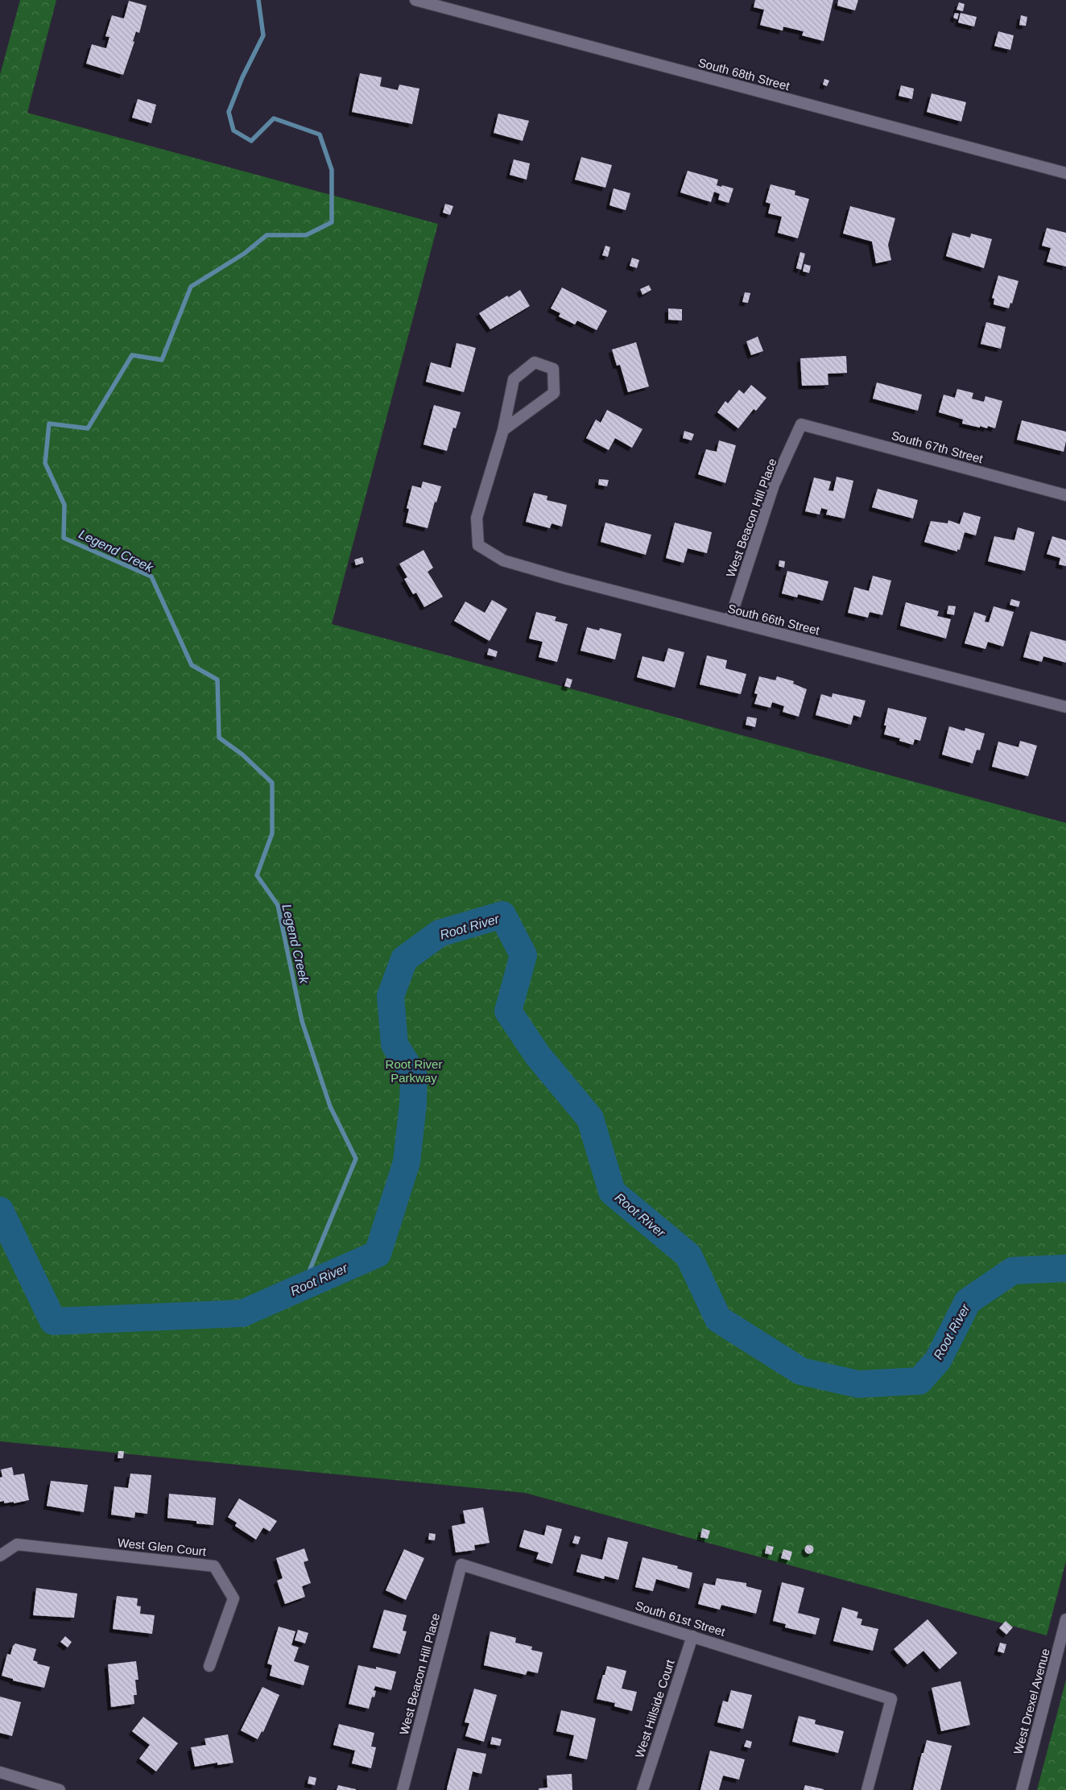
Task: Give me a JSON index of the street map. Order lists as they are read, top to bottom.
{
  "streets": {
    "street": [
      "South 68th Street",
      "South 67th Street",
      "West Beacon Hill Place",
      "South 66th Street",
      "West Glen Court",
      "South 61st Street",
      "West Drexel Avenue",
      "West Hillside Court"
    ]
  },
  "crossings": [
    ["South 67th Street", "West Beacon Hill Place"],
    ["West Beacon Hill Place", "South 66th Street"],
    ["West Beacon Hill Place", "South 61st Street"],
    ["South 61st Street", "West Hillside Court"]
  ],
  "water": ["Legend Creek", "Root River"],
  "parks": ["Root River Parkway"]
}
